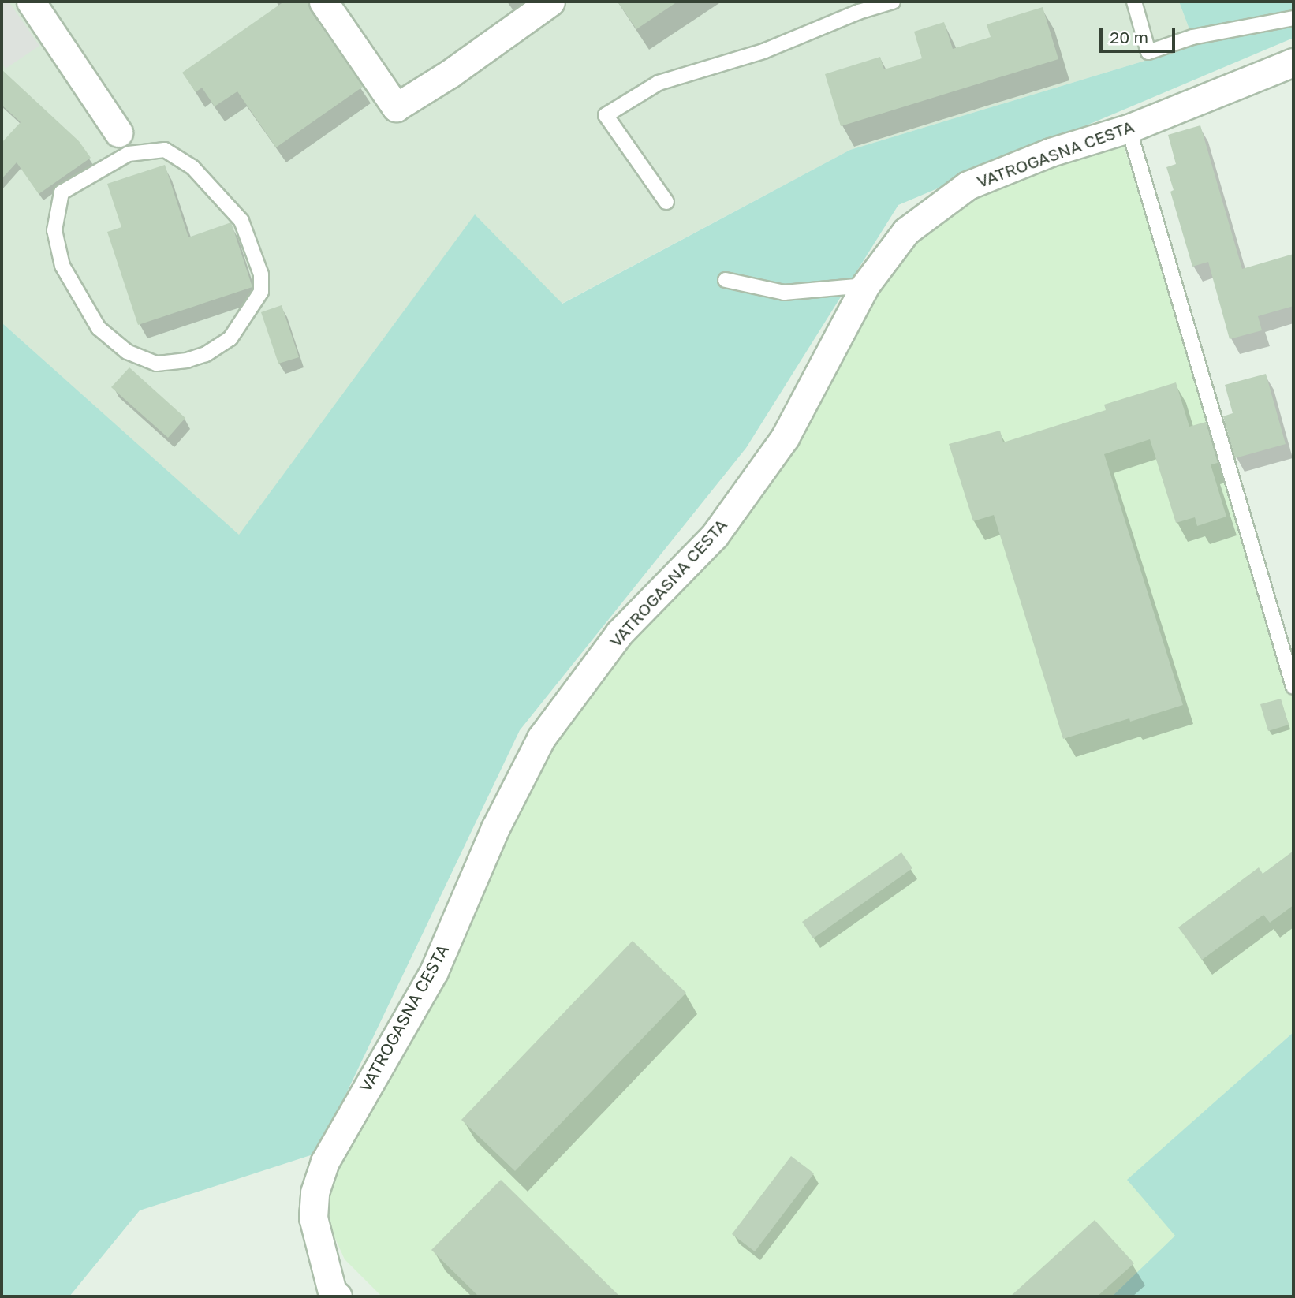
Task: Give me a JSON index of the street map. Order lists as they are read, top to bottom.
{
  "streets": {
    "street": ["VATROGASNA CESTA"]
  },
  "scale_bar": "20 m"
}
